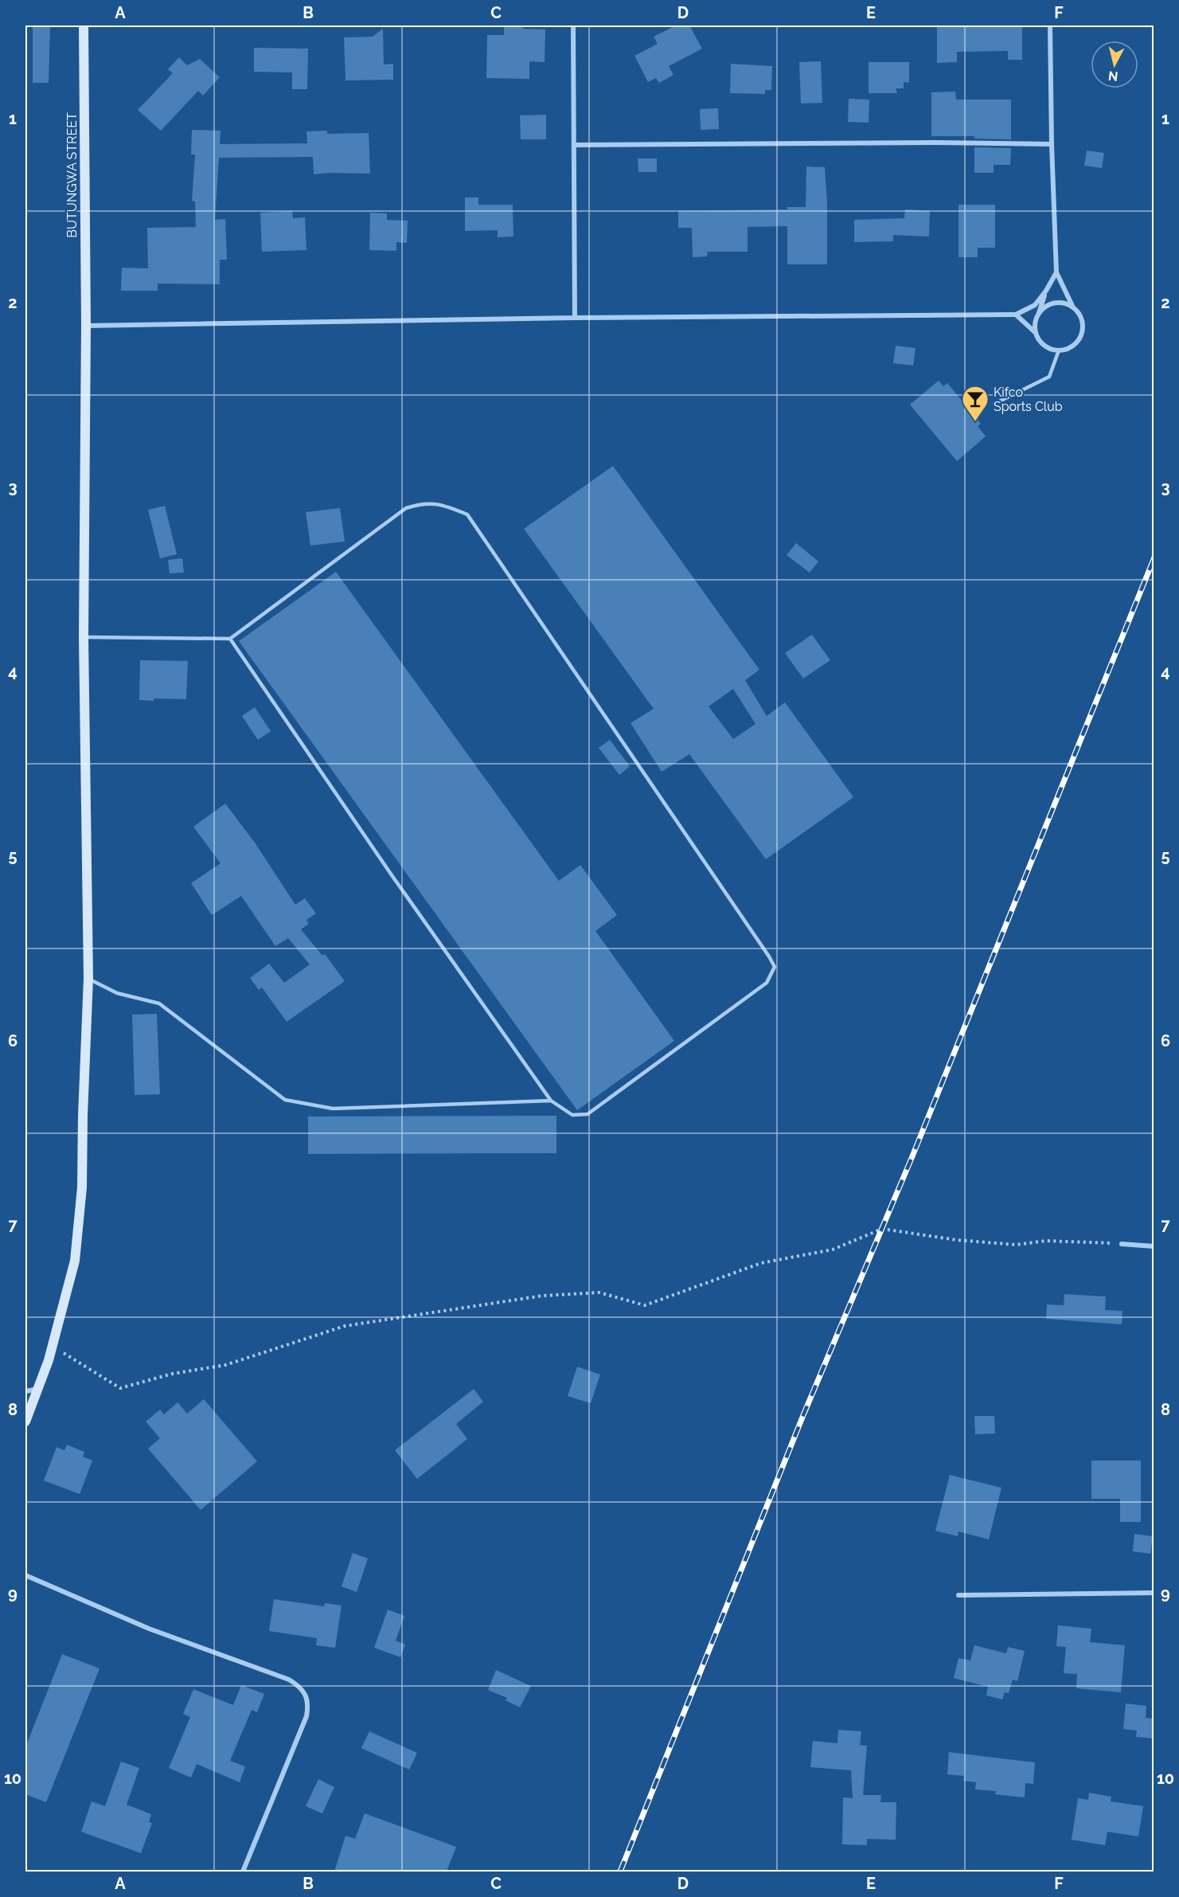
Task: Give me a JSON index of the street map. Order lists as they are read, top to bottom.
{
  "streets": {
    "main road": ["BUTUNGWA STREET"]
  },
  "places": {
    "bar": ["Kifco Sports Club"]
  },
  "north": "bottom",
  "grid": {
    "columns": [
      "A",
      "B",
      "C",
      "D",
      "E",
      "F"
    ],
    "rows": [
      "1",
      "2",
      "3",
      "4",
      "5",
      "6",
      "7",
      "8",
      "9",
      "10"
    ]
  }
}
